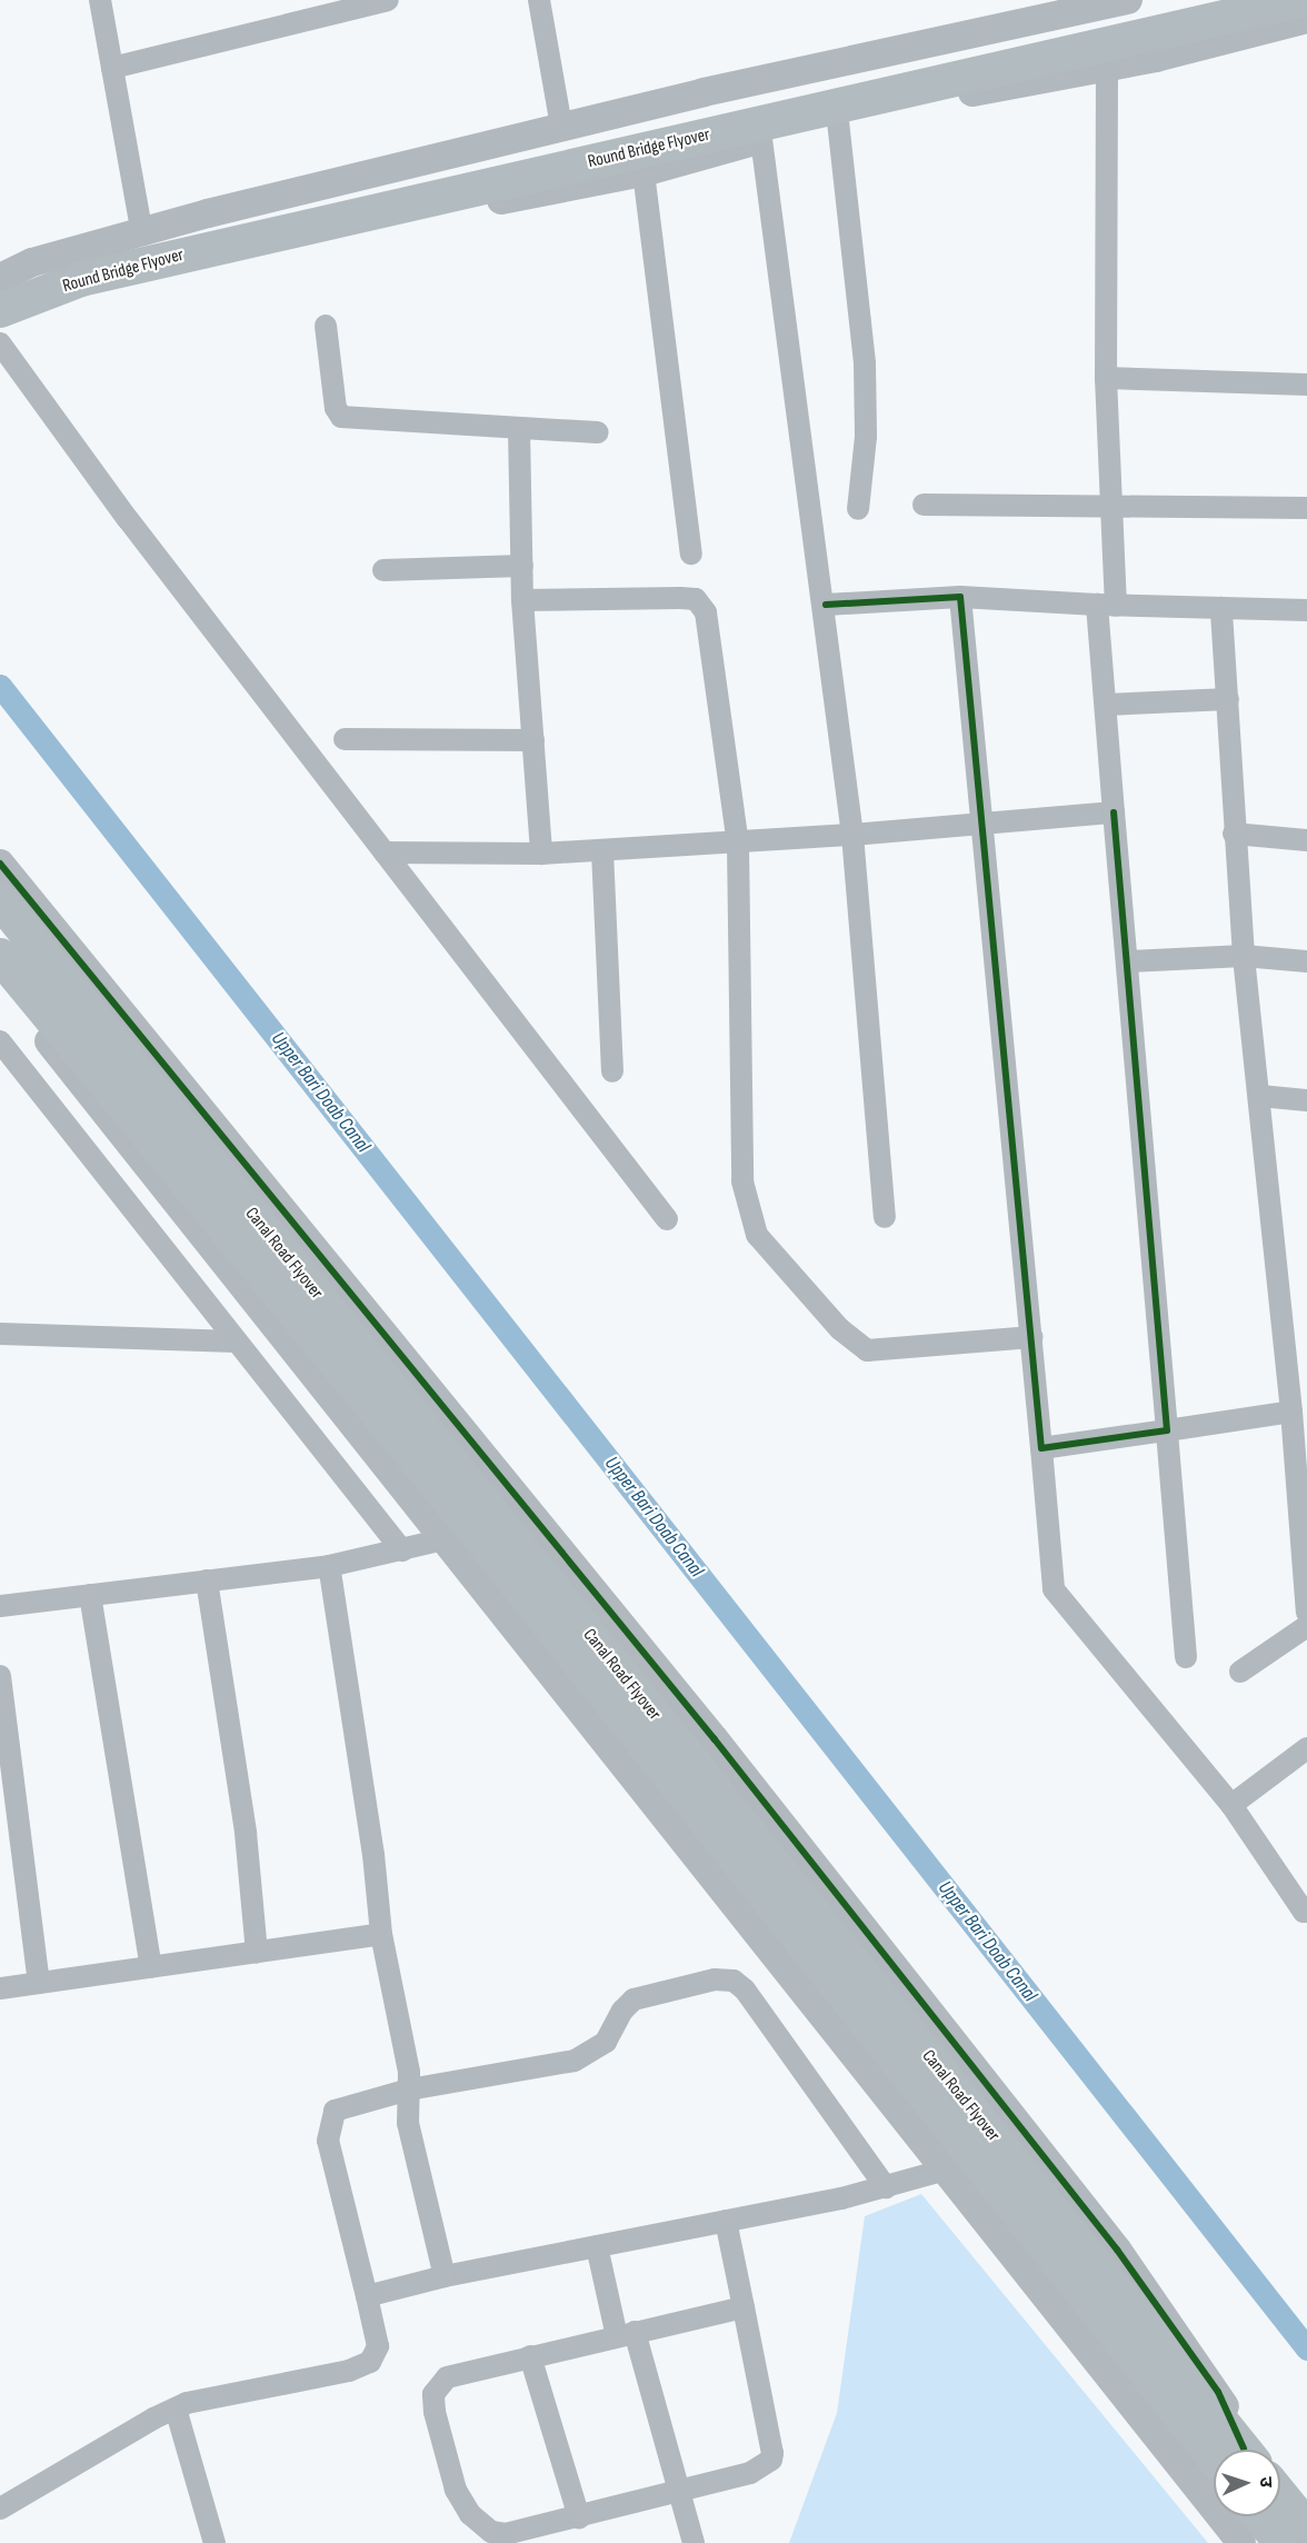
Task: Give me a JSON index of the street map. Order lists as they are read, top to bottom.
{
  "streets": {
    "main road": ["Round Bridge Flyover", "Canal Road Flyover"]
  },
  "water": ["Upper Bari Doab Canal"],
  "north": "right"
}
